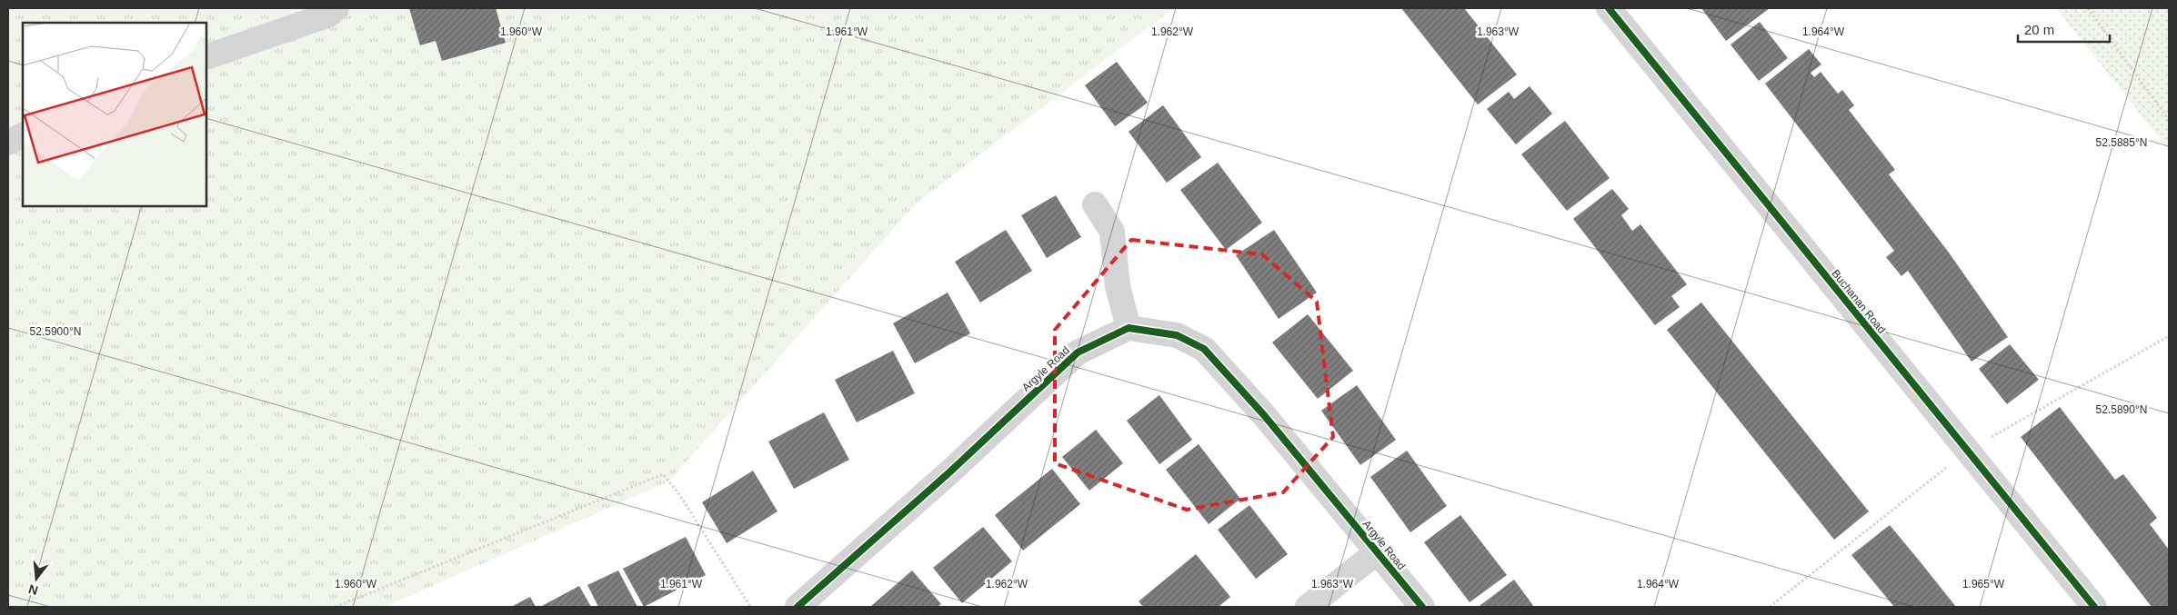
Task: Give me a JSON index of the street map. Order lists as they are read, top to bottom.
{
  "streets": {
    "street": ["Buchanan Road", "Argyle Road"]
  },
  "scale_bar": "20 m",
  "north": "bottom",
  "coordinates": [
    "1.960°W",
    "1.961°W",
    "1.962°W",
    "1.963°W",
    "1.964°W",
    "52.5885°N",
    "52.5900°N",
    "52.5890°N",
    "1.965°W"
  ]
}
